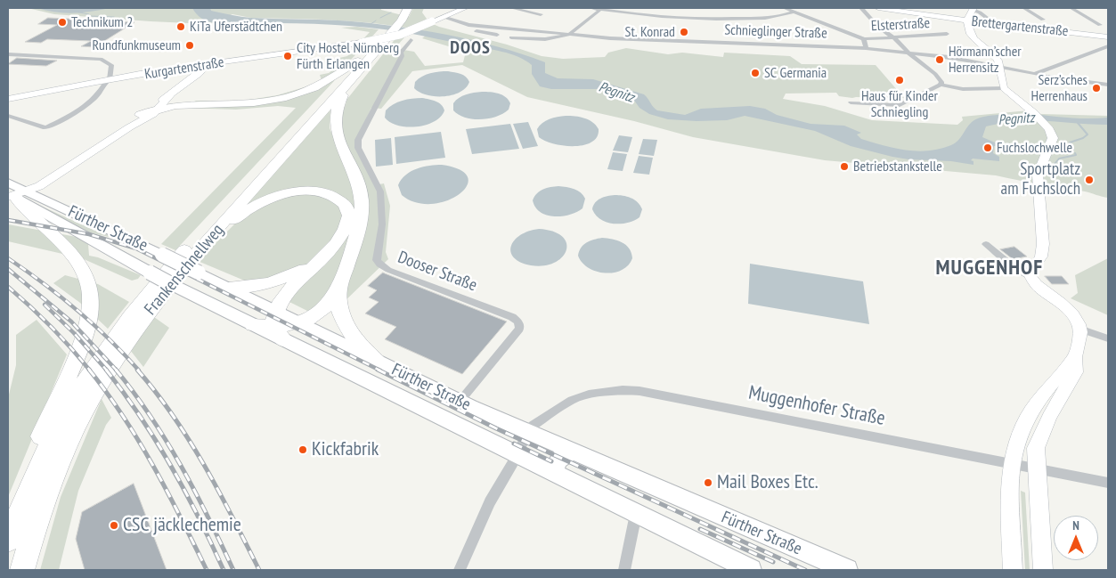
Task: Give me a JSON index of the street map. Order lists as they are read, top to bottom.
{
  "streets": {
    "highway": ["Frankenschnellweg"],
    "main road": ["Brettergartenstraße", "Kurgartenstraße", "Fürther Straße"],
    "street": [
      "Elsterstraße",
      "Schnieglinger Straße",
      "Dooser Straße",
      "Muggenhofer Straße"
    ]
  },
  "crossings": [
    ["Elsterstraße", "Schnieglinger Straße"],
    ["Schnieglinger Straße", "Kurgartenstraße"],
    ["Fürther Straße", "Dooser Straße"],
    ["Fürther Straße", "Muggenhofer Straße"]
  ],
  "districts": ["DOOS", "MUGGENHOF"],
  "water": ["Pegnitz"],
  "places": [
    "Technikum 2",
    "KiTa Uferstädtchen",
    "St. Konrad",
    "Rundfunkmuseum",
    "City Hostel Nürnberg Fürth Erlangen",
    "Hörmann’scher Herrensitz",
    "SC Germania",
    "Haus für Kinder Schniegling",
    "Serz’sches Herrenhaus",
    "Fuchslochwelle",
    "Betriebstankstelle",
    "Sportplatz am Fuchsloch",
    "Kickfabrik",
    "Mail Boxes Etc.",
    "CSC jäcklechemie"
  ],
  "north": "top"
}
